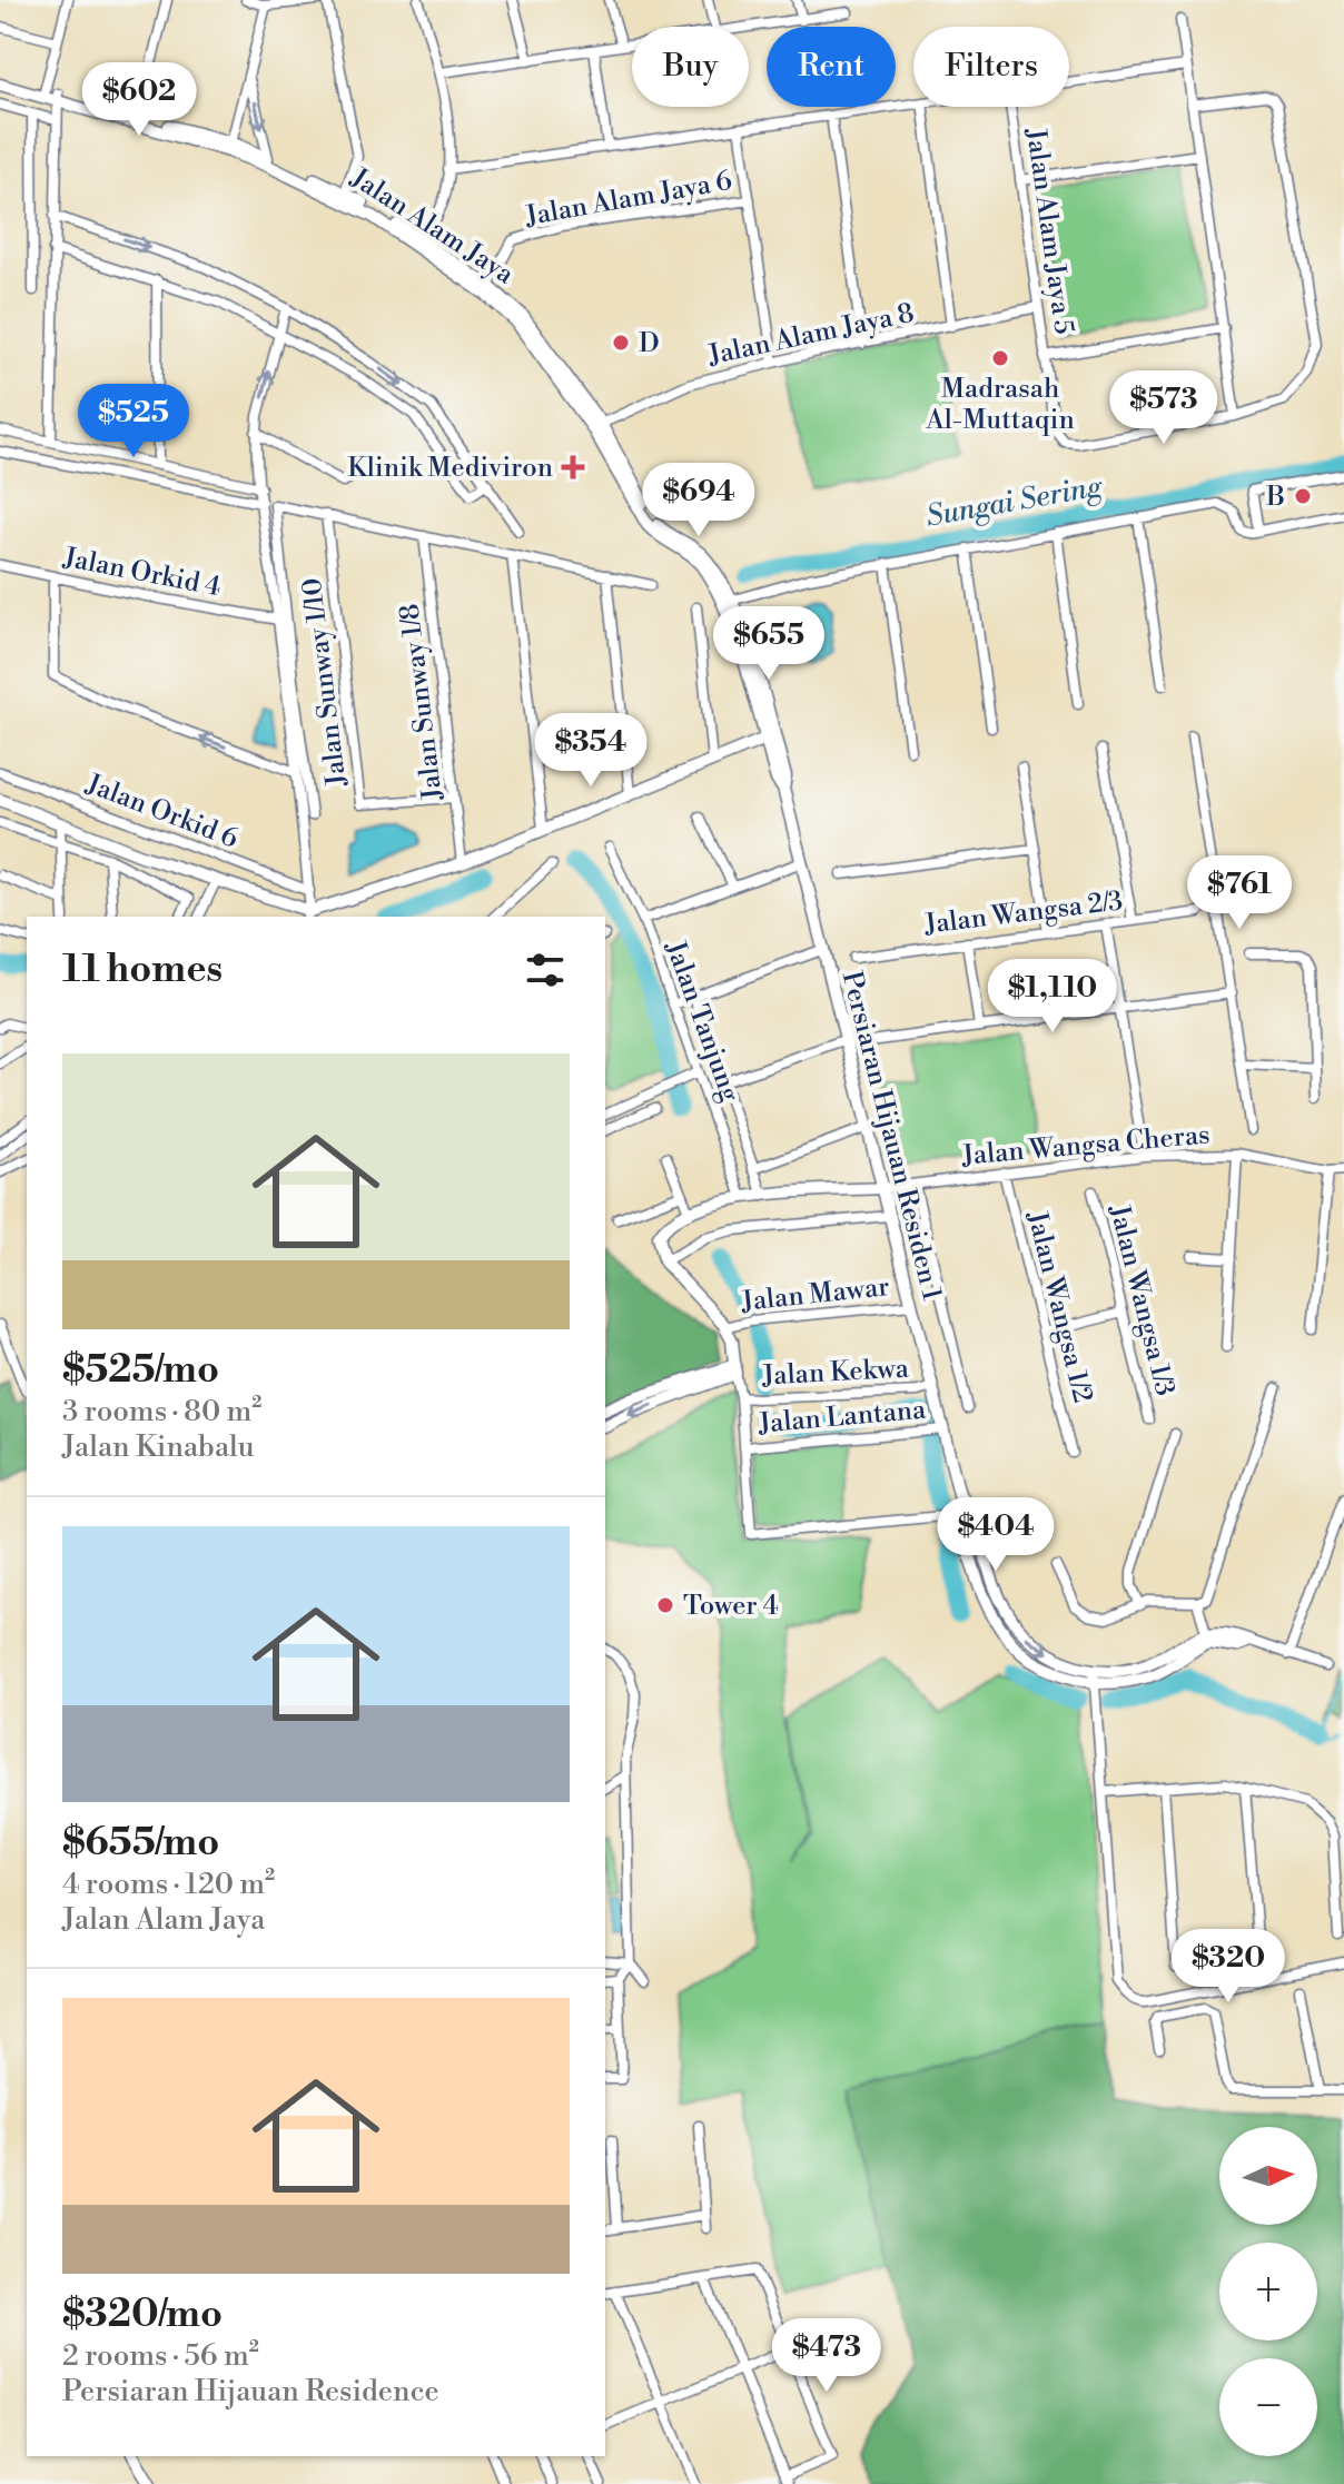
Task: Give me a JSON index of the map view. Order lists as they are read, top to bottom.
{
  "streets": {
    "street": [
      "Jalan Alam Jaya 6",
      "Jalan Alam Jaya",
      "Jalan Alam Jaya 5",
      "Jalan Alam Jaya 8",
      "Jalan Orkid 4",
      "Jalan Sunway 1/10",
      "Jalan Sunway 1/8",
      "Jalan Orkid 6",
      "Jalan Wangsa 2/3",
      "Jalan Tanjung",
      "Persiaran Hijauan Residen 1",
      "Jalan Wangsa Cheras",
      "Jalan Mawar",
      "Jalan Wangsa 1/3",
      "Jalan Wangsa 1/2",
      "Jalan Kekwa",
      "Jalan Lantana"
    ]
  },
  "crossings": [
    ["Jalan Alam Jaya 6", "Jalan Alam Jaya"],
    ["Jalan Alam Jaya", "Jalan Alam Jaya 8"],
    ["Jalan Alam Jaya", "Persiaran Hijauan Residen 1"],
    ["Jalan Alam Jaya 5", "Jalan Alam Jaya 8"],
    ["Jalan Sunway 1/10", "Jalan Sunway 1/8"],
    ["Jalan Tanjung", "Persiaran Hijauan Residen 1"],
    ["Persiaran Hijauan Residen 1", "Jalan Wangsa Cheras"],
    ["Persiaran Hijauan Residen 1", "Jalan Mawar"],
    ["Persiaran Hijauan Residen 1", "Jalan Kekwa"],
    ["Persiaran Hijauan Residen 1", "Jalan Lantana"],
    ["Jalan Wangsa Cheras", "Jalan Wangsa 1/2"]
  ],
  "water": ["Sungai Sering"],
  "places": {
    "other": [
      "D",
      "Madrasah Al-Muttaqin",
      "B",
      "Tower 4"
    ],
    "health": ["Klinik Mediviron"]
  },
  "north": "right",
  "page": {
    "chip": ["Buy", "Rent", "Filters"],
    "price": [
      "$602",
      "$573",
      "$525",
      "$694",
      "$655",
      "$354",
      "$761",
      "$1,110",
      "$404",
      "$320",
      "$473"
    ],
    "heading": "11 homes",
    "list": [
      {
        "name": "$525/mo",
        "note": "3 rooms · 80 m² · Jalan Kinabalu"
      },
      {
        "name": "$655/mo",
        "note": "4 rooms · 120 m² · Jalan Alam Jaya"
      },
      {
        "name": "$320/mo",
        "note": "2 rooms · 56 m² · Persiaran Hijauan Residence"
      }
    ],
    "map_buttons": ["+", "−"]
  }
}
